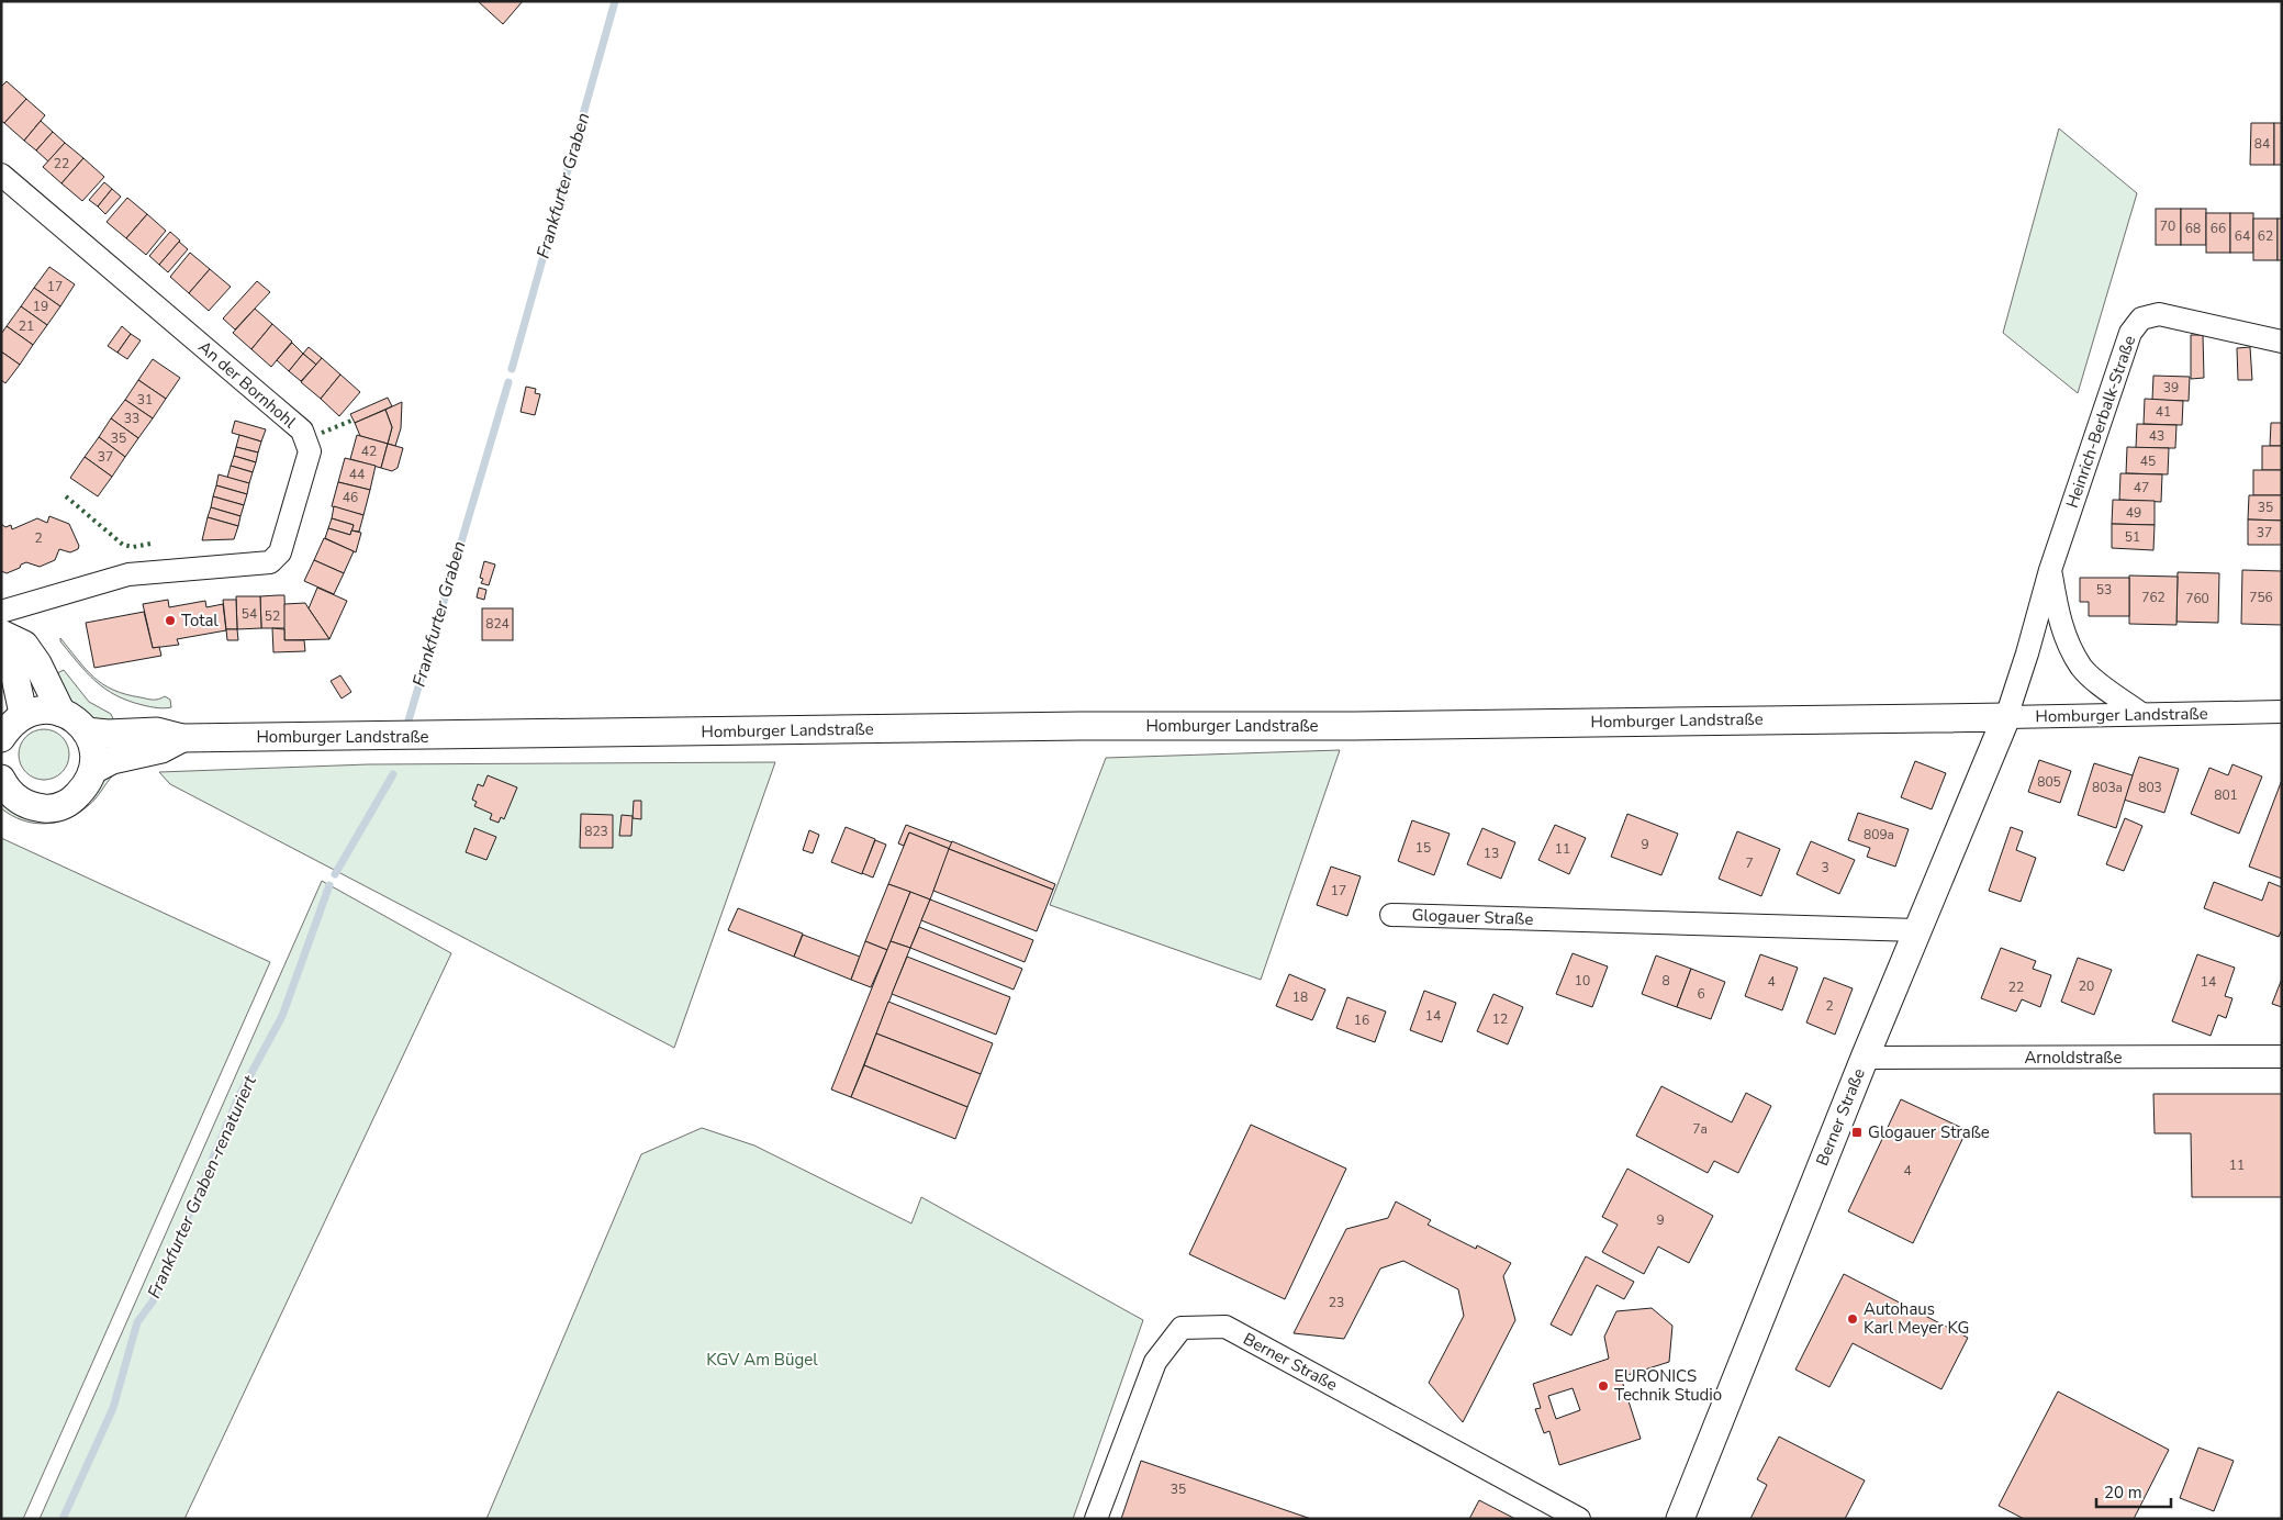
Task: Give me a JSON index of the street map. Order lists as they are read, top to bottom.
{
  "streets": {
    "street": [
      "An der Bornhohl",
      "Heinrich-Berbalk-Straße",
      "Homburger Landstraße",
      "Glogauer Straße",
      "Arnoldstraße",
      "Berner Straße"
    ]
  },
  "crossings": [
    ["Heinrich-Berbalk-Straße", "Homburger Landstraße"],
    ["Heinrich-Berbalk-Straße", "Berner Straße"],
    ["Homburger Landstraße", "Berner Straße"],
    ["Glogauer Straße", "Berner Straße"],
    ["Arnoldstraße", "Berner Straße"]
  ],
  "water": ["Frankfurter Graben", "Frankfurter Graben-renaturiert"],
  "parks": ["KGV Am Bügel"],
  "places": {
    "other": ["Total", "Autohaus Karl Meyer KG", "EURONICS Technik Studio"],
    "transit": ["Glogauer Straße"]
  },
  "house_numbers": [
    "84",
    "22",
    "70",
    "68",
    "66",
    "64",
    "62",
    "17",
    "19",
    "21",
    "39",
    "31",
    "41",
    "33",
    "43",
    "35",
    "42",
    "37",
    "45",
    "44",
    "47",
    "46",
    "35",
    "49",
    "37",
    "51",
    "2",
    "53",
    "762",
    "756",
    "760",
    "54",
    "52",
    "824",
    "805",
    "803a",
    "803",
    "801",
    "823",
    "809a",
    "9",
    "15",
    "11",
    "13",
    "7",
    "3",
    "17",
    "10",
    "8",
    "4",
    "14",
    "20",
    "22",
    "6",
    "18",
    "2",
    "14",
    "12",
    "16",
    "7a",
    "11",
    "4",
    "9",
    "23",
    "35"
  ],
  "scale_bar": "20 m"
}
